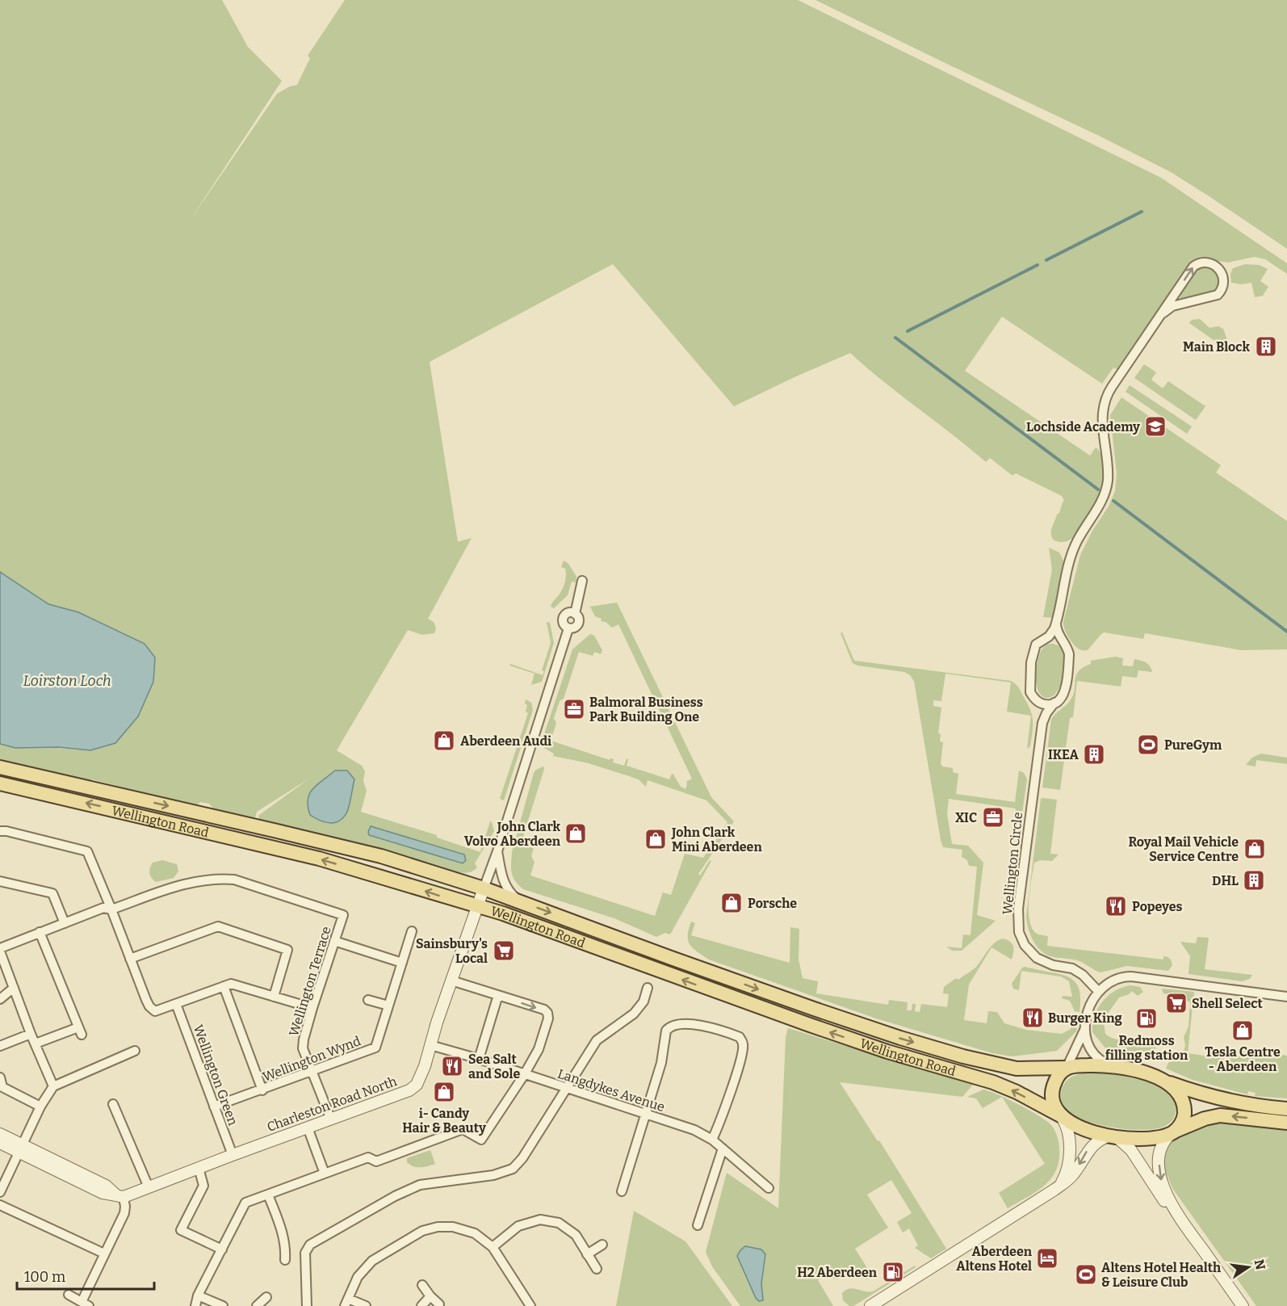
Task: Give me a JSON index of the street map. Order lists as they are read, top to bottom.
{
  "streets": {
    "main road": ["Wellington Road"],
    "street": [
      "Wellington Circle",
      "Wellington Terrace",
      "Wellington Wynd",
      "Wellington Green",
      "Langdykes Avenue",
      "Charleston Road North"
    ]
  },
  "crossings": [
    ["Wellington Road", "Charleston Road North"],
    ["Wellington Terrace", "Wellington Wynd"],
    ["Wellington Terrace", "Charleston Road North"],
    ["Wellington Wynd", "Wellington Green"],
    ["Wellington Green", "Charleston Road North"],
    ["Langdykes Avenue", "Charleston Road North"]
  ],
  "water": ["Loirston Loch"],
  "places": {
    "building": ["Main Block", "IKEA", "DHL"],
    "school or university": ["Lochside Academy"],
    "office": ["Balmoral Business Park Building One", "XIC"],
    "shop": [
      "Aberdeen Audi",
      "John Clark Volvo Aberdeen",
      "John Clark Mini Aberdeen",
      "Royal Mail Vehicle Service Centre",
      "Porsche",
      "Tesla Centre - Aberdeen",
      "i- Candy Hair & Beauty"
    ],
    "sports": ["PureGym", "Altens Hotel Health & Leisure Club"],
    "restaurant": ["Popeyes", "Burger King", "Sea Salt and Sole"],
    "supermarket": ["Sainsbury's Local", "Shell Select"],
    "fuel station": ["Redmoss filling station", "H2 Aberdeen"],
    "hotel": ["Aberdeen Altens Hotel"]
  },
  "scale_bar": "100 m",
  "north": "right"
}
